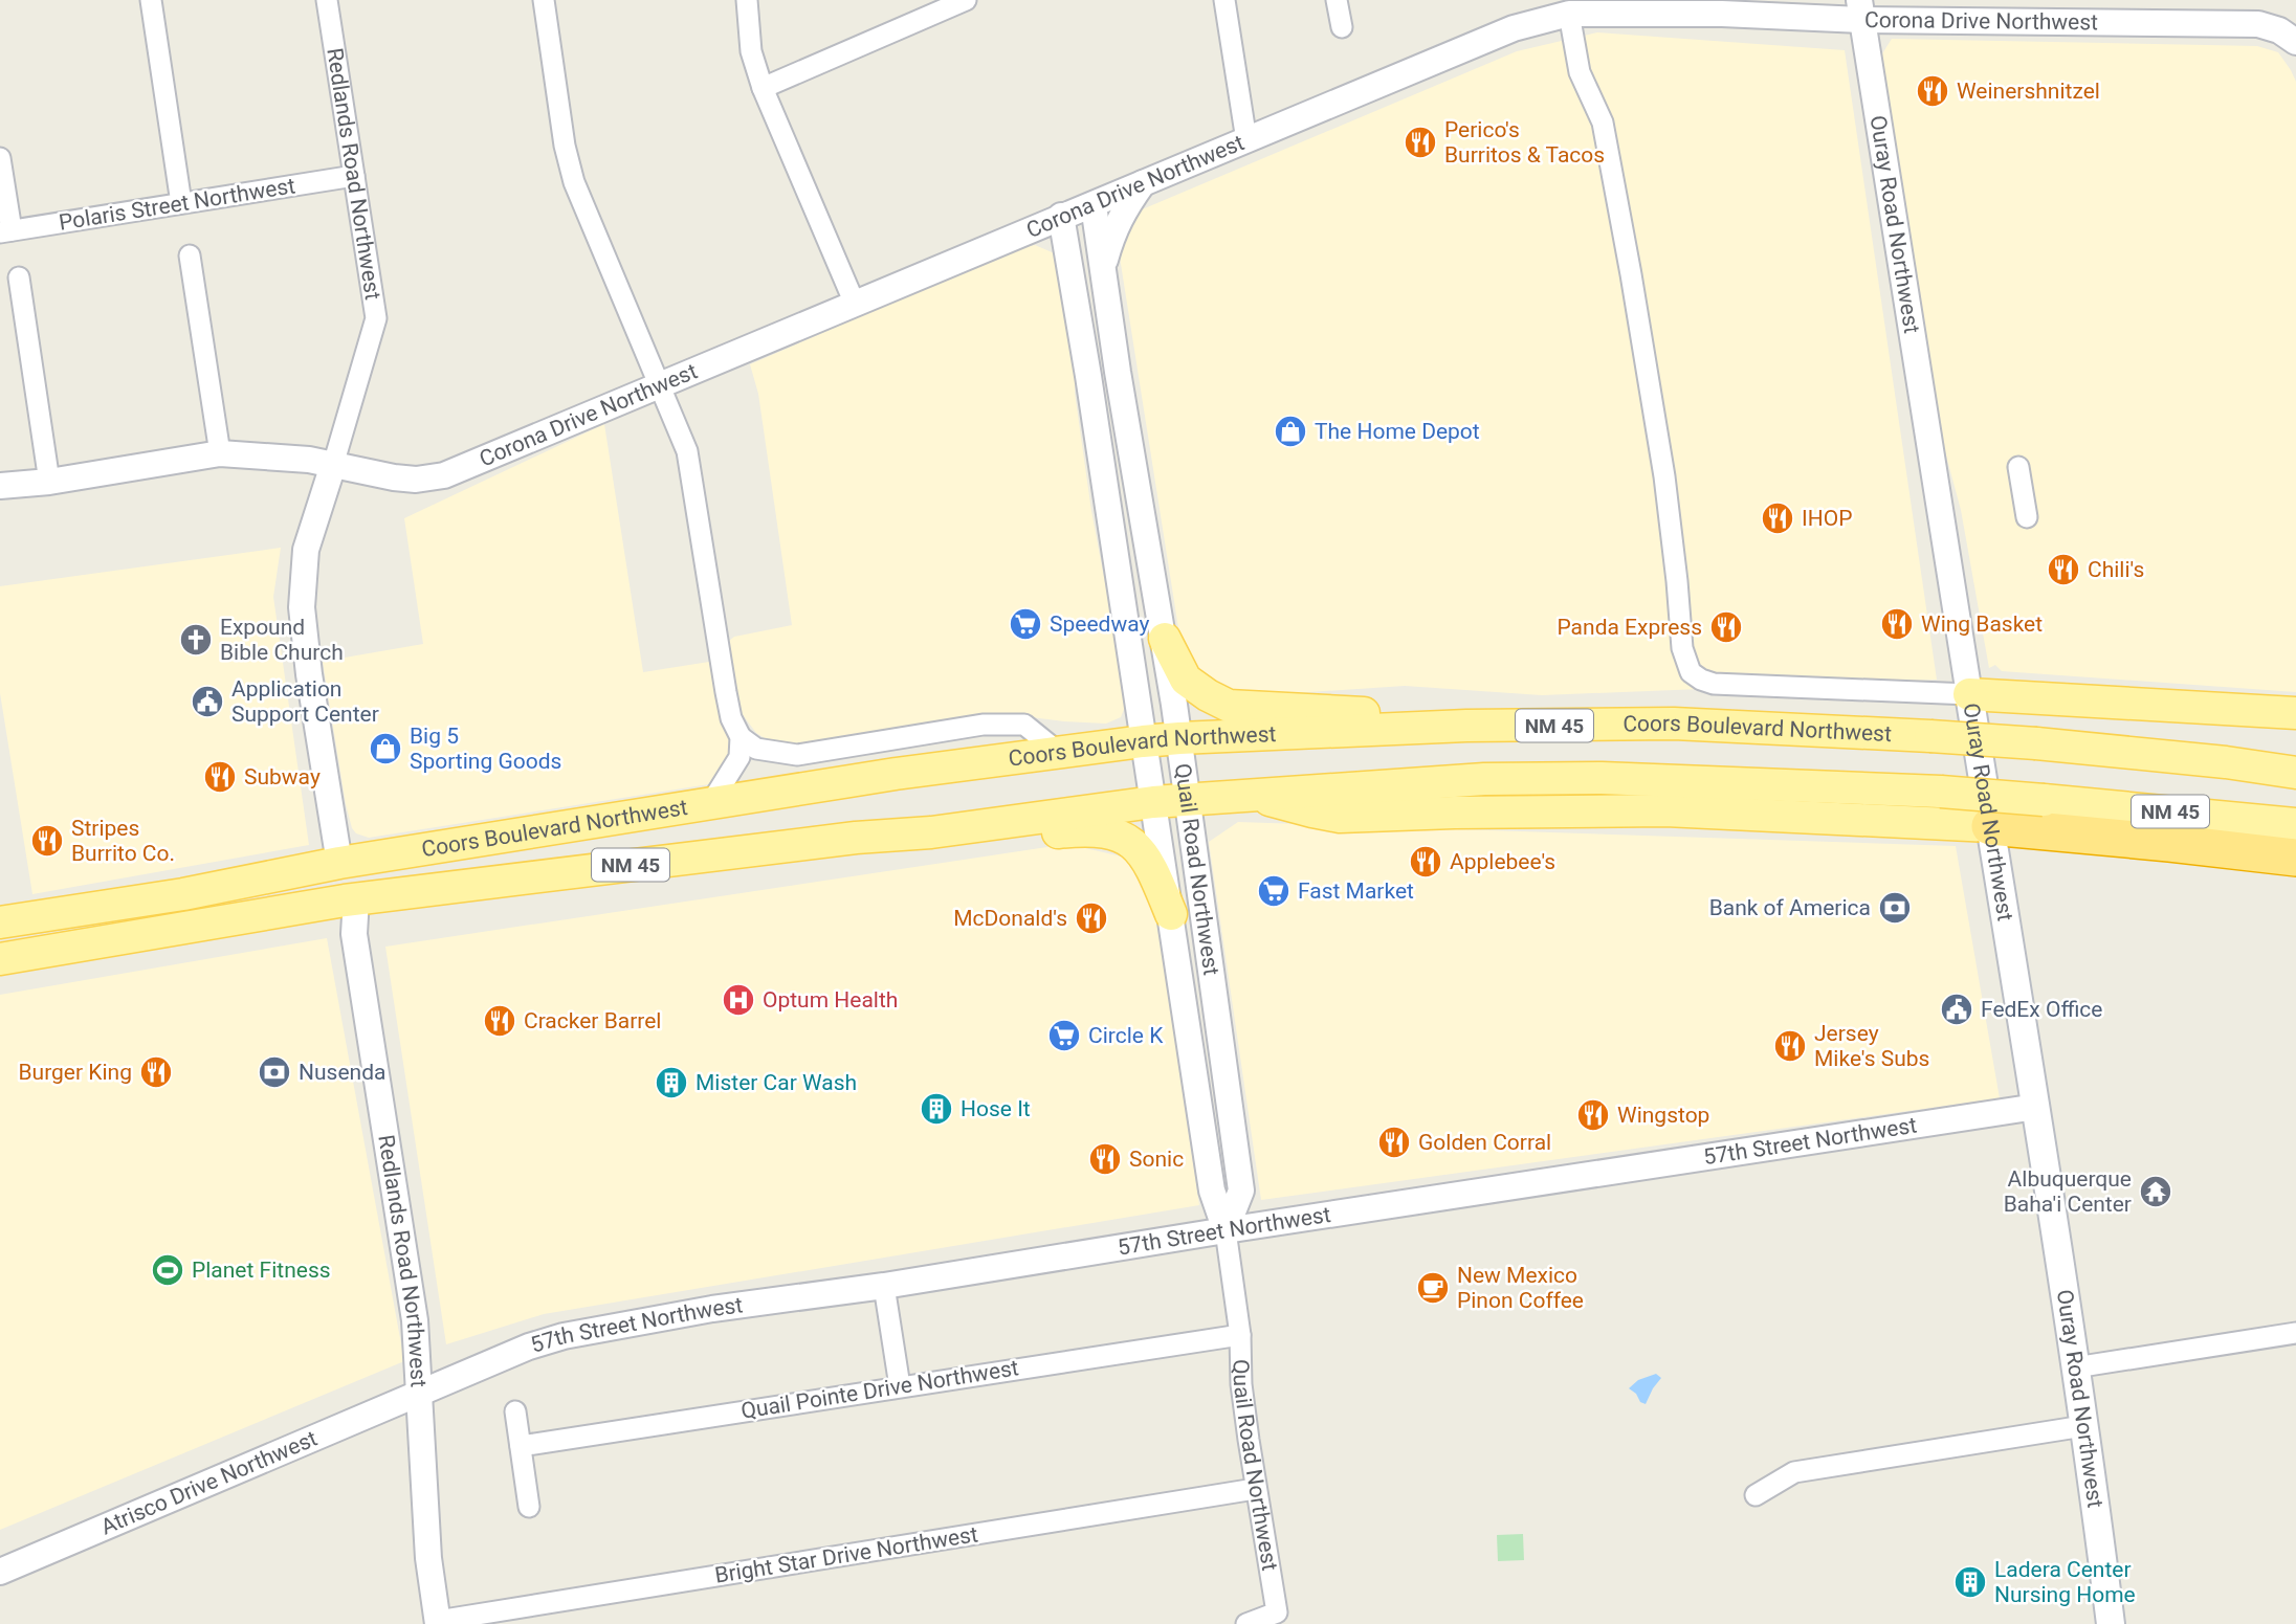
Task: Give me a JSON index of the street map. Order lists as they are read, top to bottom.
{
  "streets": {
    "main road": ["Ouray Road Northwest", "NM 45", "Coors Boulevard Northwest"],
    "street": [
      "Corona Drive Northwest",
      "Redlands Road Northwest",
      "Polaris Street Northwest",
      "Quail Road Northwest",
      "57th Street Northwest",
      "Quail Pointe Drive Northwest",
      "Atrisco Drive Northwest",
      "Bright Star Drive Northwest"
    ]
  },
  "crossings": [
    ["Corona Drive Northwest", "Redlands Road Northwest"],
    ["Corona Drive Northwest", "Ouray Road Northwest"],
    ["Corona Drive Northwest", "Quail Road Northwest"],
    ["Redlands Road Northwest", "Polaris Street Northwest"],
    ["Redlands Road Northwest", "Coors Boulevard Northwest"],
    ["Redlands Road Northwest", "57th Street Northwest"],
    ["Redlands Road Northwest", "Atrisco Drive Northwest"],
    ["Redlands Road Northwest", "Bright Star Drive Northwest"],
    ["Ouray Road Northwest", "57th Street Northwest"],
    ["Coors Boulevard Northwest", "Quail Road Northwest"],
    ["Quail Road Northwest", "57th Street Northwest"],
    ["Quail Road Northwest", "Quail Pointe Drive Northwest"],
    ["Quail Road Northwest", "Bright Star Drive Northwest"],
    ["57th Street Northwest", "Atrisco Drive Northwest"]
  ],
  "places": {
    "restaurant": [
      "Weinershnitzel",
      "Perico's Burritos & Tacos",
      "IHOP",
      "Chili's",
      "Wing Basket",
      "Panda Express",
      "Subway",
      "Stripes Burrito Co.",
      "Applebee's",
      "McDonald's",
      "Cracker Barrel",
      "Jersey Mike's Subs",
      "Burger King",
      "Wingstop",
      "Golden Corral",
      "Sonic"
    ],
    "shop": ["The Home Depot", "Big 5 Sporting Goods"],
    "supermarket": ["Speedway", "Fast Market", "Circle K"],
    "church": ["Expound Bible Church"],
    "public building": ["Application Support Center", "FedEx Office"],
    "bank": ["Bank of America", "Nusenda"],
    "hospital": ["Optum Health"],
    "building": ["Mister Car Wash", "Hose It", "Ladera Center Nursing Home"],
    "temple": ["Albuquerque Baha'i Center"],
    "sports": ["Planet Fitness"],
    "cafe": ["New Mexico Pinon Coffee"]
  }
}
